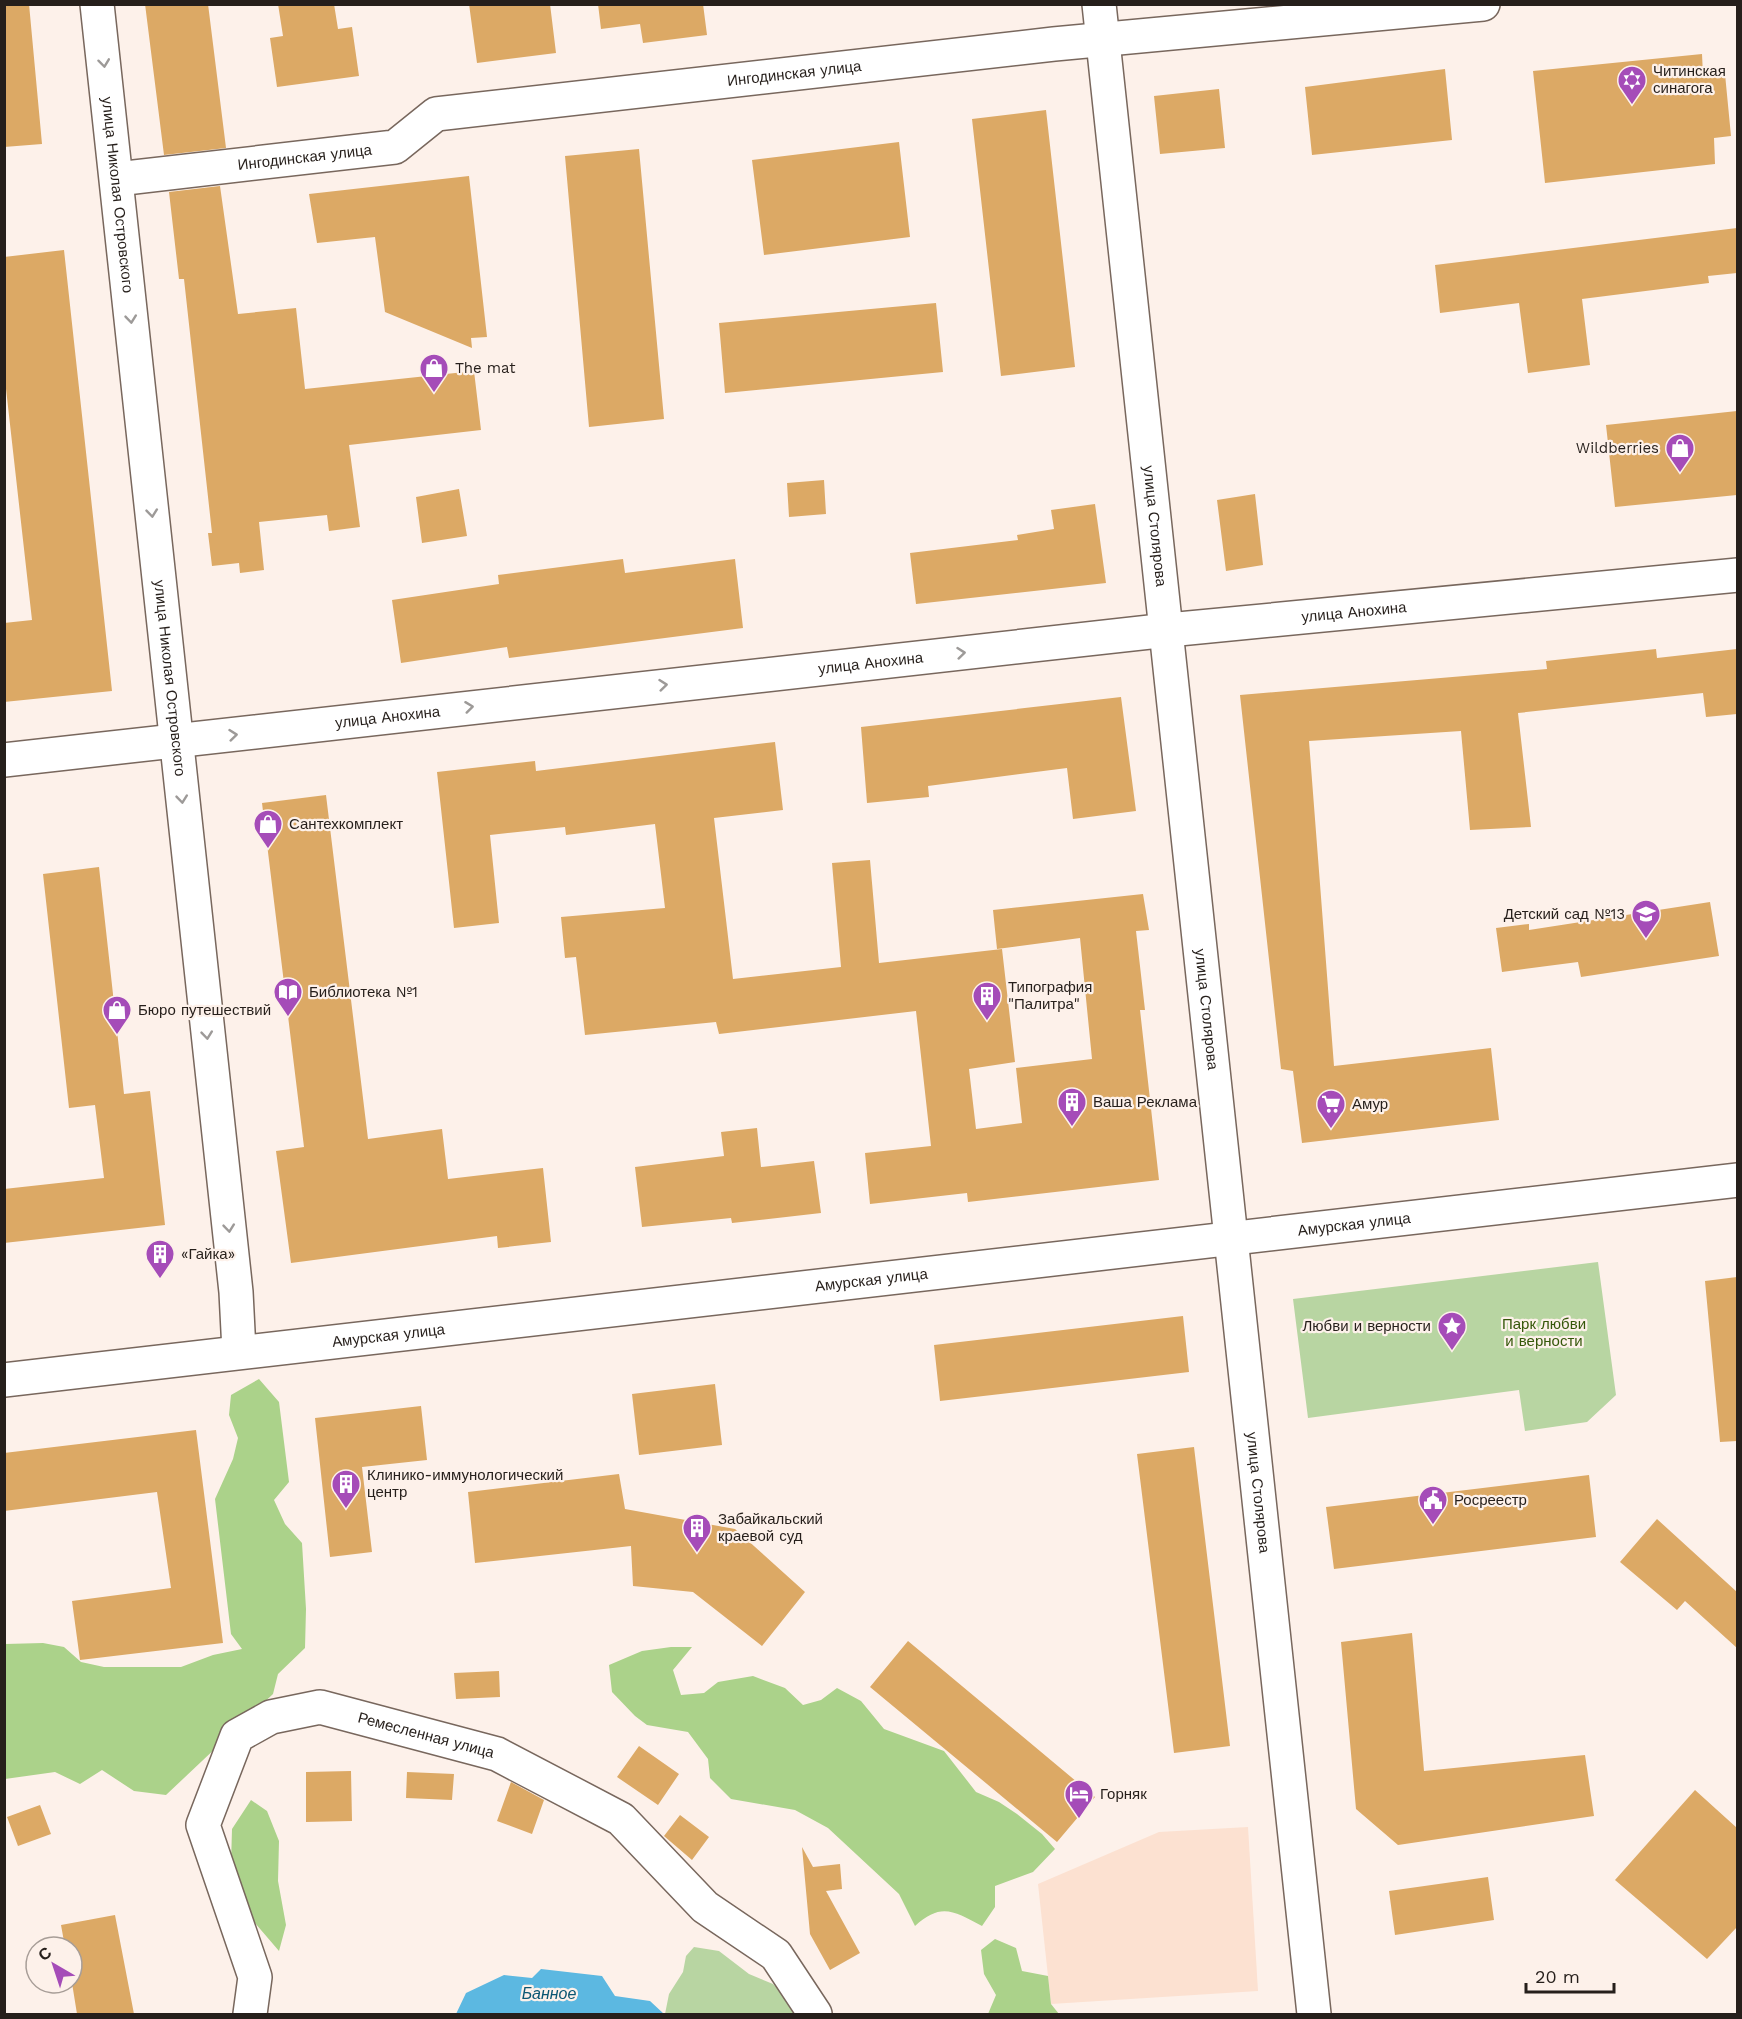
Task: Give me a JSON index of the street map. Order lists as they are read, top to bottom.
{
  "streets": {
    "street": [
      "Ингодинская улица",
      "улица Николая Островского",
      "улица Столярова",
      "улица Анохина",
      "Амурская улица",
      "Ремесленная улица"
    ]
  },
  "crossings": [
    ["Ингодинская улица", "улица Николая Островского"],
    ["Ингодинская улица", "улица Столярова"],
    ["улица Николая Островского", "улица Анохина"],
    ["улица Николая Островского", "Амурская улица"],
    ["улица Столярова", "улица Анохина"],
    ["улица Столярова", "Амурская улица"]
  ],
  "one_way": ["улица Николая Островского", "улица Анохина"],
  "water": ["Банное"],
  "parks": ["Парк любви и верности"],
  "places": {
    "synagogue": ["Читинская синагога"],
    "shop": [
      "The mat",
      "Wildberries",
      "Сантехкомплект",
      "Бюро путешествий"
    ],
    "school or university": ["Детский сад №13"],
    "library": ["Библиотека №1"],
    "building": [
      "Типография \"Палитра\"",
      "Ваша Реклама",
      "«Гайка»",
      "Клинико-иммунологический центр",
      "Забайкальский краевой суд"
    ],
    "supermarket": ["Амур"],
    "place": ["Любви и верности"],
    "public building": ["Росреестр"],
    "hotel": ["Горняк"]
  },
  "scale_bar": "20 m",
  "north": "top left"
}
